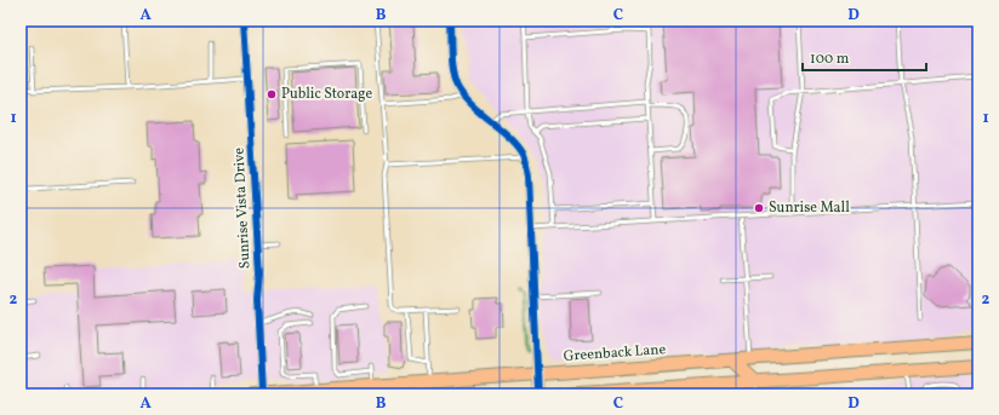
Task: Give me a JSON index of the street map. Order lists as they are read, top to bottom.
{
  "streets": {
    "main road": ["Greenback Lane"],
    "street": ["Sunrise Vista Drive"]
  },
  "crossings": [
    ["Sunrise Vista Drive", "Greenback Lane"]
  ],
  "places": ["Public Storage", "Sunrise Mall"],
  "scale_bar": "100 m",
  "grid": {
    "columns": [
      "A",
      "B",
      "C",
      "D"
    ],
    "rows": ["1", "2"]
  }
}
